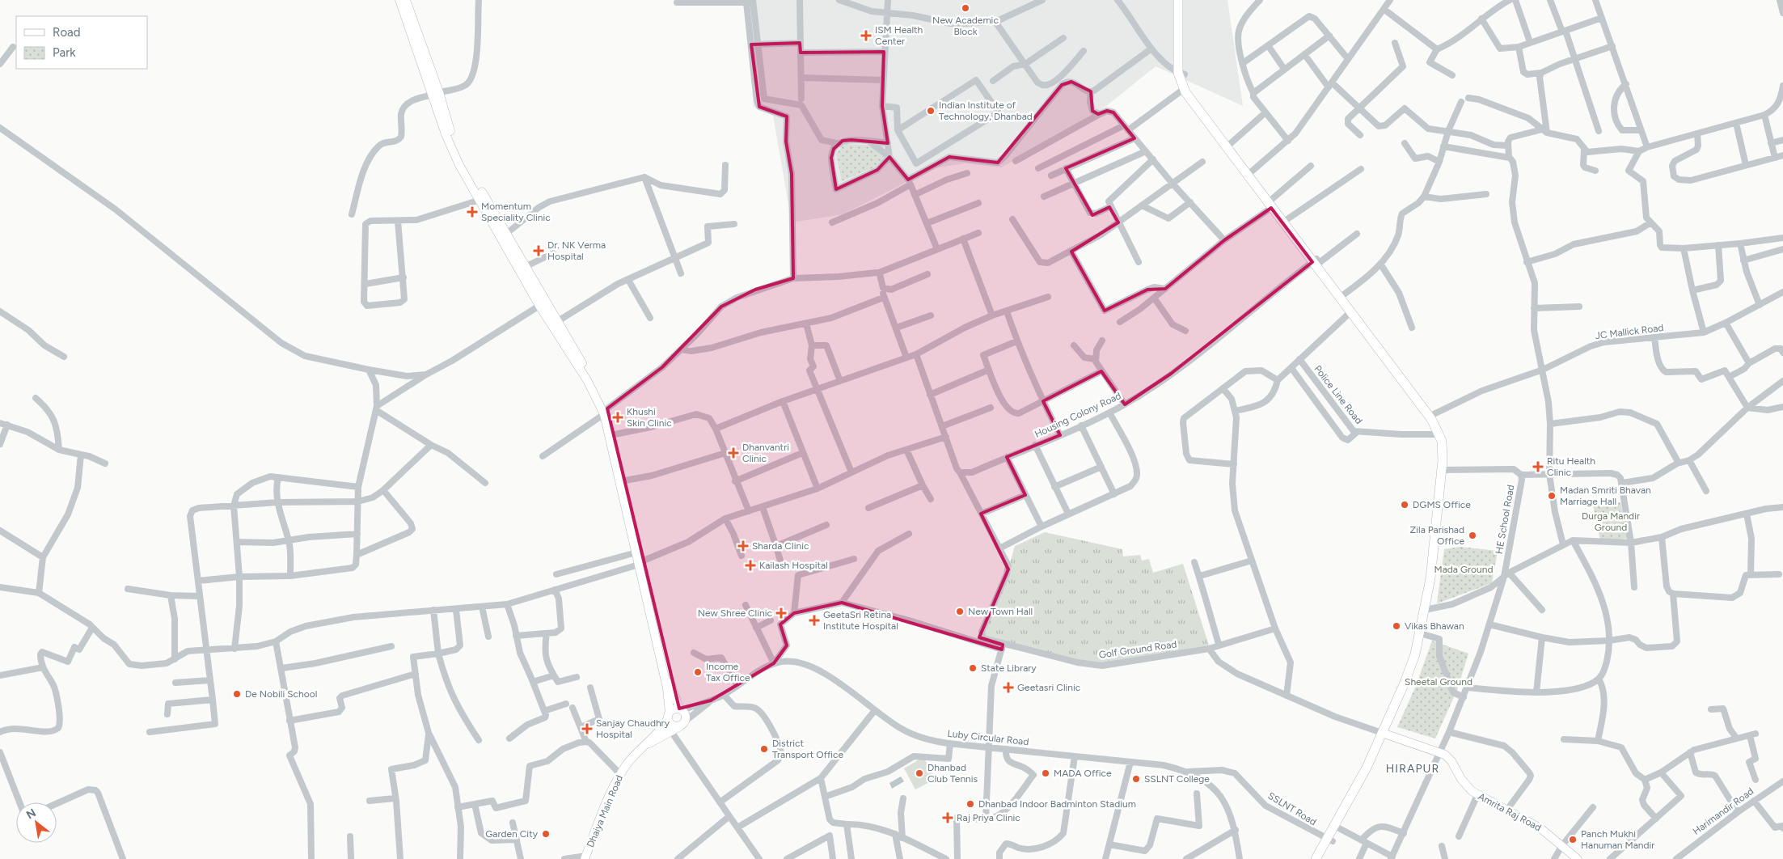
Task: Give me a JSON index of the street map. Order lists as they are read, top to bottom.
{
  "streets": {
    "main road": ["Dhaiya Main Road", "Amrita Raj Road"],
    "street": [
      "JC Mallick Road",
      "Police Line Road",
      "Housing Colony Road",
      "HE School Road",
      "Golf Ground Road",
      "Luby Circular Road",
      "SSLNT Road",
      "Harimandir Road"
    ]
  },
  "crossings": [
    ["HE School Road", "Amrita Raj Road"],
    ["Luby Circular Road", "SSLNT Road"]
  ],
  "districts": ["HIRAPUR"],
  "parks": ["Durga Mandir Ground", "Mada Ground", "Sheetal Ground"],
  "places": {
    "other": [
      "New Academic Block",
      "Indian Institute of Technology, Dhanbad",
      "Madan Smriti Bhavan Marriage Hall",
      "DGMS Office",
      "Zila Parishad Office",
      "New Town Hall",
      "Vikas Bhawan",
      "State Library",
      "Income Tax Office",
      "De Nobili School",
      "District Transport Office",
      "Dhanbad Club Tennis",
      "MADA Office",
      "SSLNT College",
      "Dhanbad Indoor Badminton Stadium",
      "Garden City",
      "Panch Mukhi Hanuman Mandir"
    ],
    "health": [
      "ISM Health Center",
      "Momentum Speciality Clinic",
      "Dr. NK Verma Hospital",
      "Khushi Skin Clinic",
      "Dhanvantri Clinic",
      "Ritu Health Clinic",
      "Sharda Clinic",
      "Kailash Hospital",
      "New Shree Clinic",
      "GeetaSri Retina Institute Hospital",
      "Geetasri Clinic",
      "Sanjay Chaudhry Hospital",
      "Raj Priya Clinic"
    ]
  },
  "legend": ["Road", "Park"],
  "north": "top left"
}
